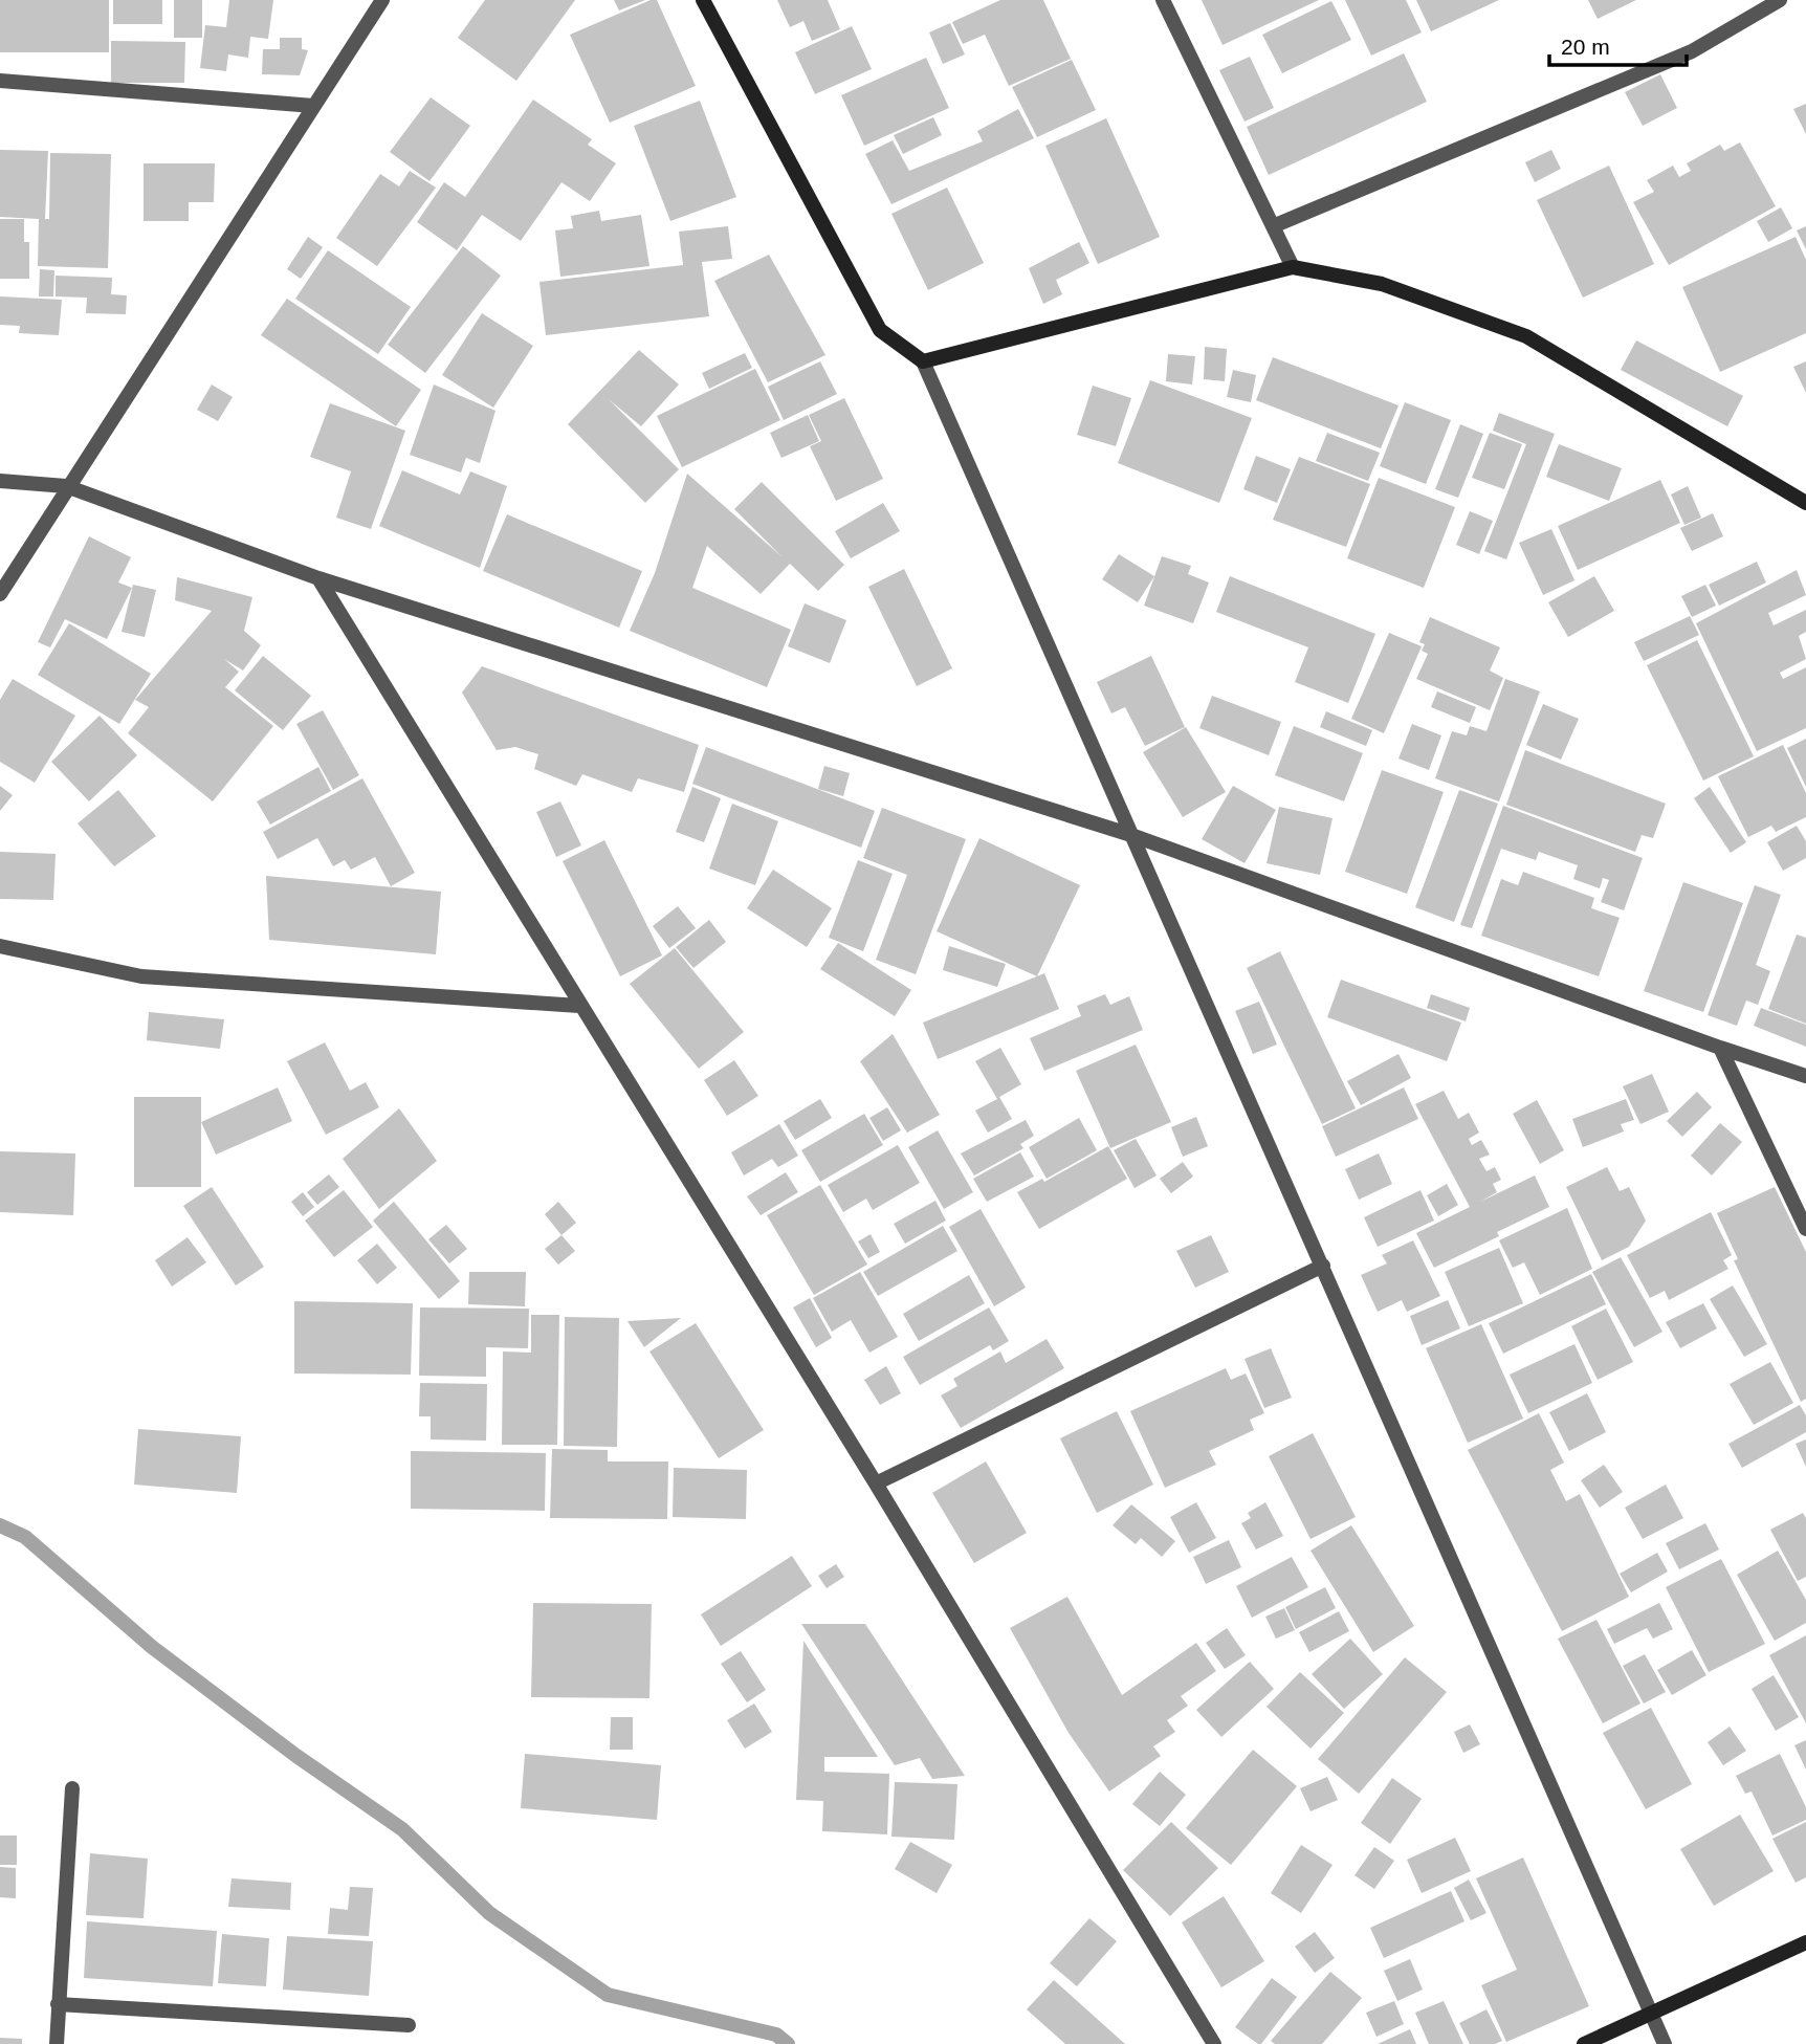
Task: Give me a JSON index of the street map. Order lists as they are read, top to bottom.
{
  "scale_bar": "20 m"
}
